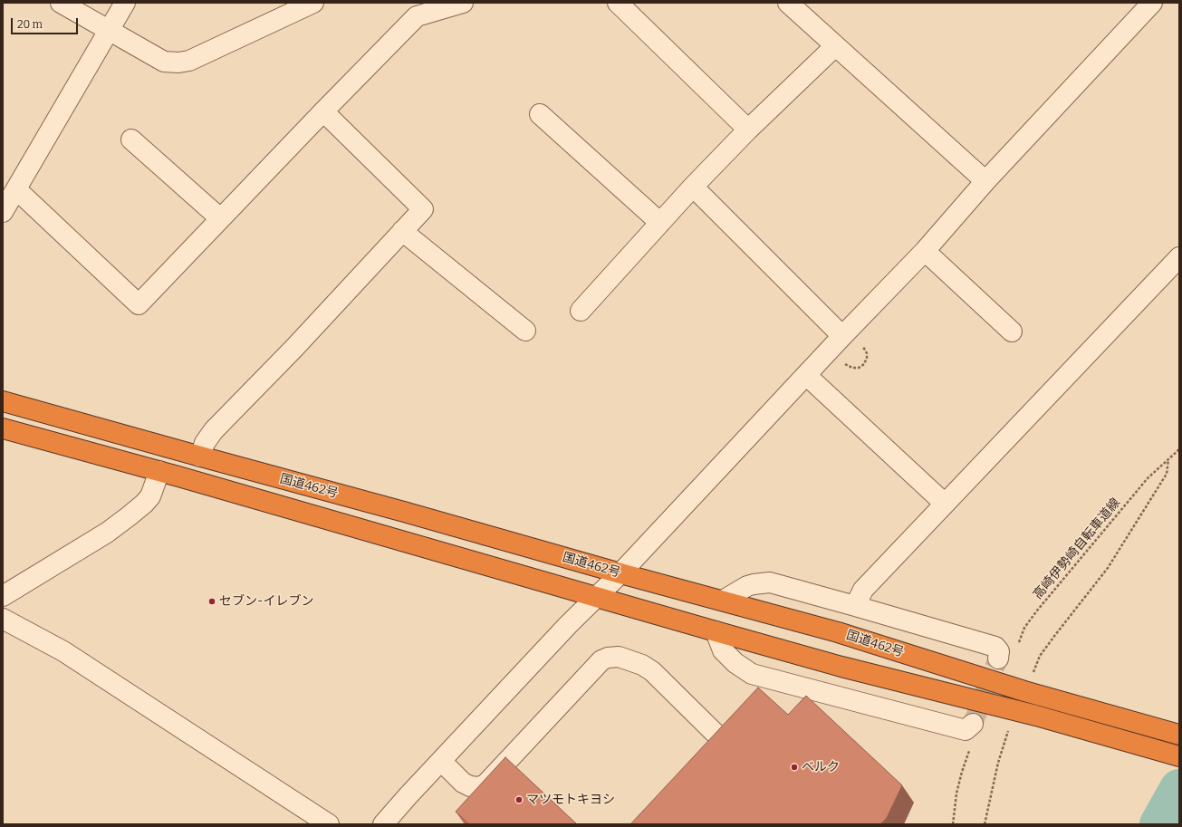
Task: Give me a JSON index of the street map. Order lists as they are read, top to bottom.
{
  "streets": {
    "highway": ["国道462号"],
    "path": ["高崎伊勢崎自転車道線"]
  },
  "places": ["セブン-イレブン", "ベルク", "マツモトキヨシ"],
  "scale_bar": "20 m"
}
